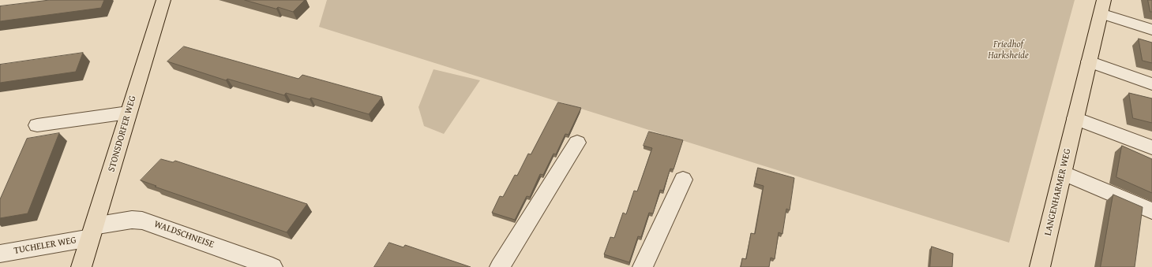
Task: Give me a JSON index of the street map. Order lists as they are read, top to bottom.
{
  "streets": {
    "main road": ["STONSDORFER WEG", "LANGENHARMER WEG"],
    "street": ["WALDSCHNEISE", "TUCHELER WEG"]
  },
  "crossings": [
    ["STONSDORFER WEG", "WALDSCHNEISE"],
    ["STONSDORFER WEG", "TUCHELER WEG"],
    ["WALDSCHNEISE", "TUCHELER WEG"]
  ],
  "parks": ["Friedhof Harksheide"]
}
